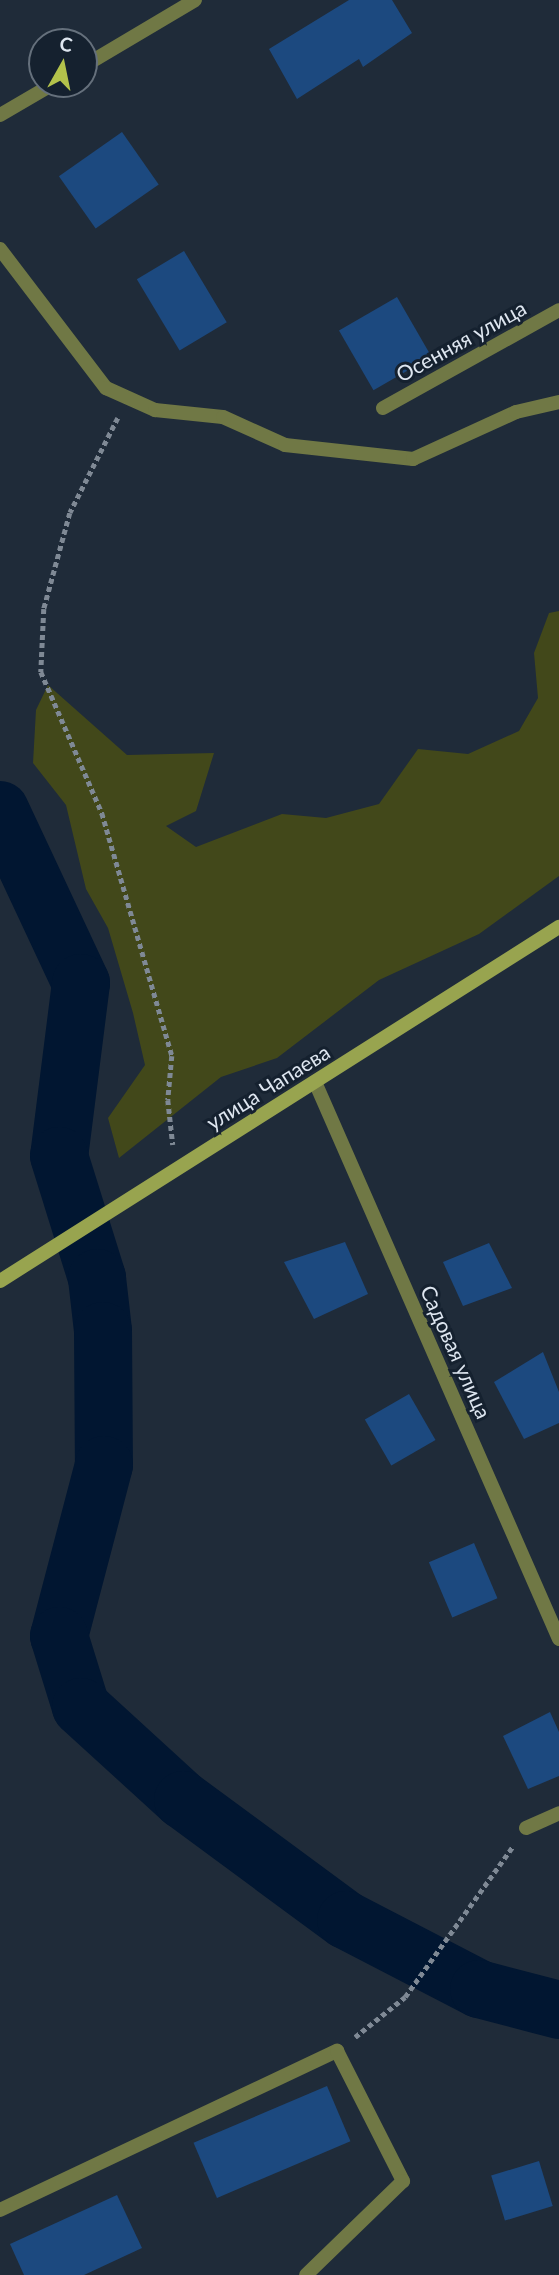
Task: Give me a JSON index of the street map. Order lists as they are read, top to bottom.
{
  "streets": {
    "street": ["Осенняя улица", "улица Чапаева", "Садовая улица"]
  },
  "crossings": [
    ["улица Чапаева", "Садовая улица"]
  ],
  "north": "top"
}
